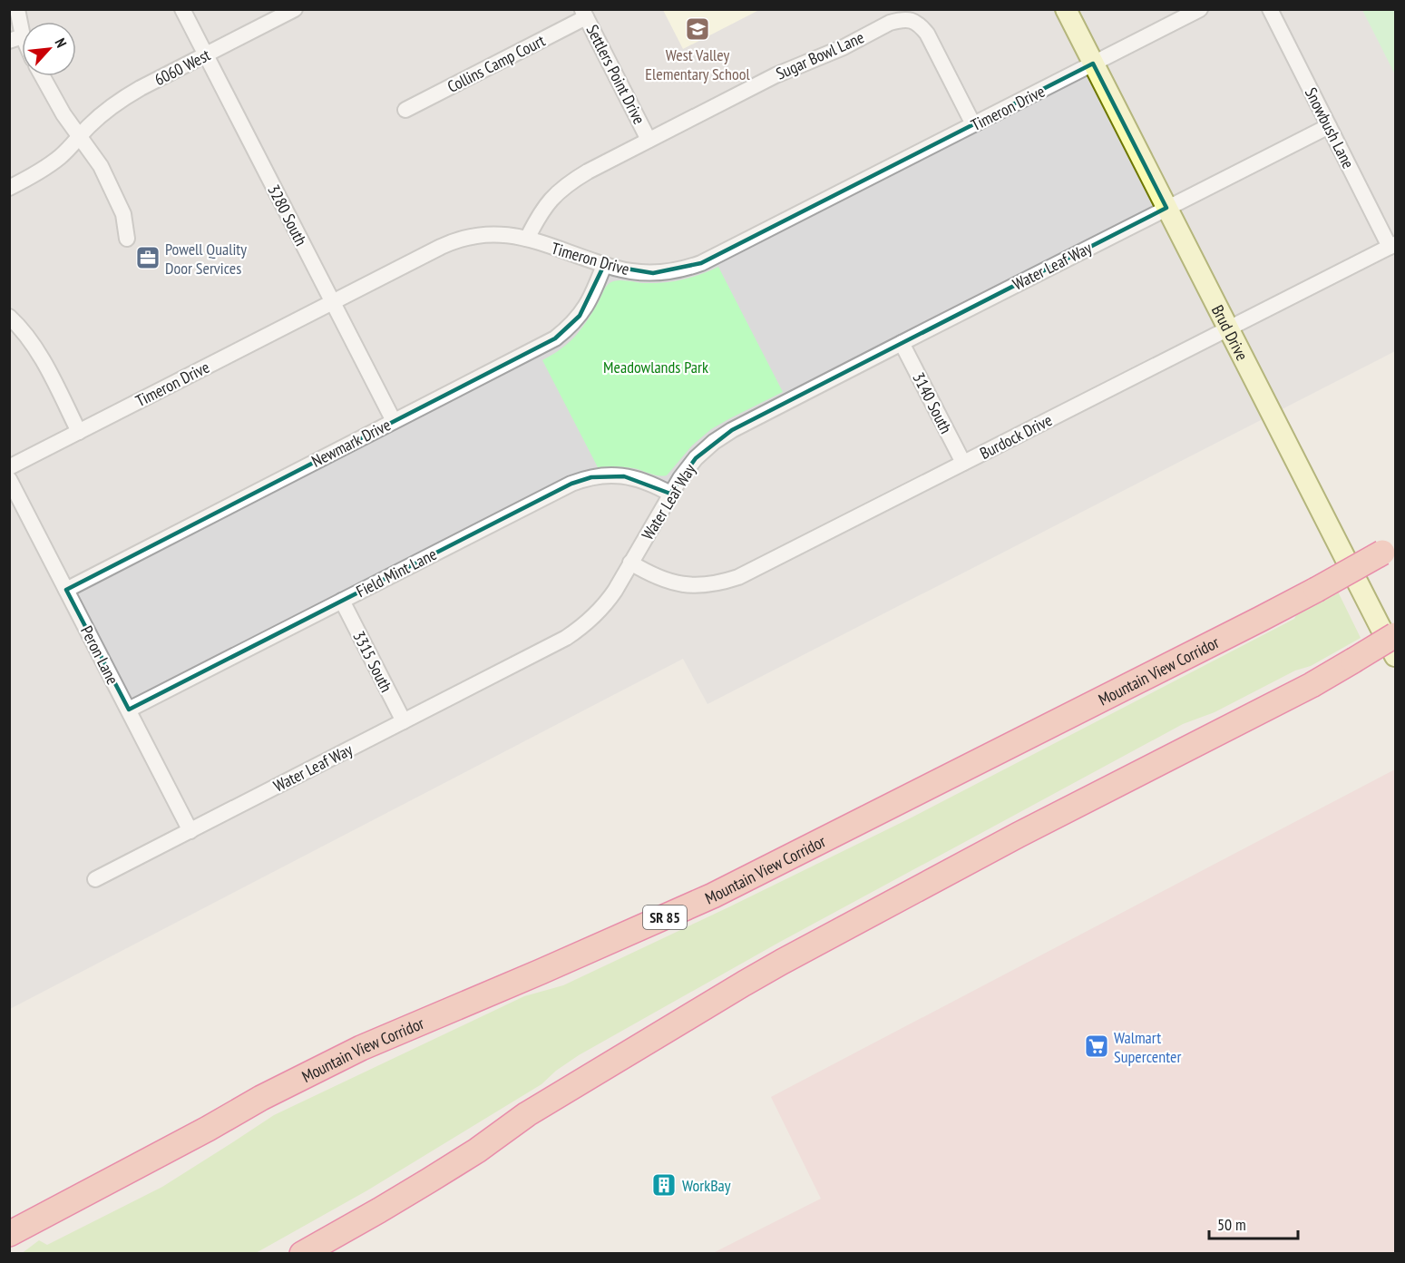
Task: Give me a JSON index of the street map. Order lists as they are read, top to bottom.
{
  "streets": {
    "highway": ["Mountain View Corridor", "SR 85"],
    "main road": ["Brud Drive"],
    "street": [
      "Sugar Bowl Lane",
      "Collins Camp Court",
      "6060 West",
      "Settlers Point Drive",
      "Timeron Drive",
      "Snowbush Lane",
      "3280 South",
      "Water Leaf Way",
      "3140 South",
      "Burdock Drive",
      "Newmark Drive",
      "Field Mint Lane",
      "Peron Lane",
      "3315 South"
    ]
  },
  "crossings": [
    ["Sugar Bowl Lane", "Settlers Point Drive"],
    ["Sugar Bowl Lane", "Timeron Drive"],
    ["Collins Camp Court", "Settlers Point Drive"],
    ["6060 West", "3280 South"],
    ["Timeron Drive", "3280 South"],
    ["Timeron Drive", "Brud Drive"],
    ["Timeron Drive", "Newmark Drive"],
    ["Snowbush Lane", "Water Leaf Way"],
    ["Snowbush Lane", "Burdock Drive"],
    ["3280 South", "Newmark Drive"],
    ["Water Leaf Way", "Brud Drive"],
    ["Water Leaf Way", "3140 South"],
    ["Water Leaf Way", "Burdock Drive"],
    ["Water Leaf Way", "Field Mint Lane"],
    ["Water Leaf Way", "Peron Lane"],
    ["Water Leaf Way", "3315 South"],
    ["Brud Drive", "Burdock Drive"],
    ["3140 South", "Burdock Drive"],
    ["Newmark Drive", "Peron Lane"],
    ["Field Mint Lane", "Peron Lane"],
    ["Field Mint Lane", "3315 South"]
  ],
  "parks": ["Meadowlands Park"],
  "places": {
    "school or university": ["West Valley Elementary School"],
    "office": ["Powell Quality Door Services"],
    "supermarket": ["Walmart Supercenter"],
    "building": ["WorkBay"]
  },
  "scale_bar": "50 m",
  "north": "top right"
}
